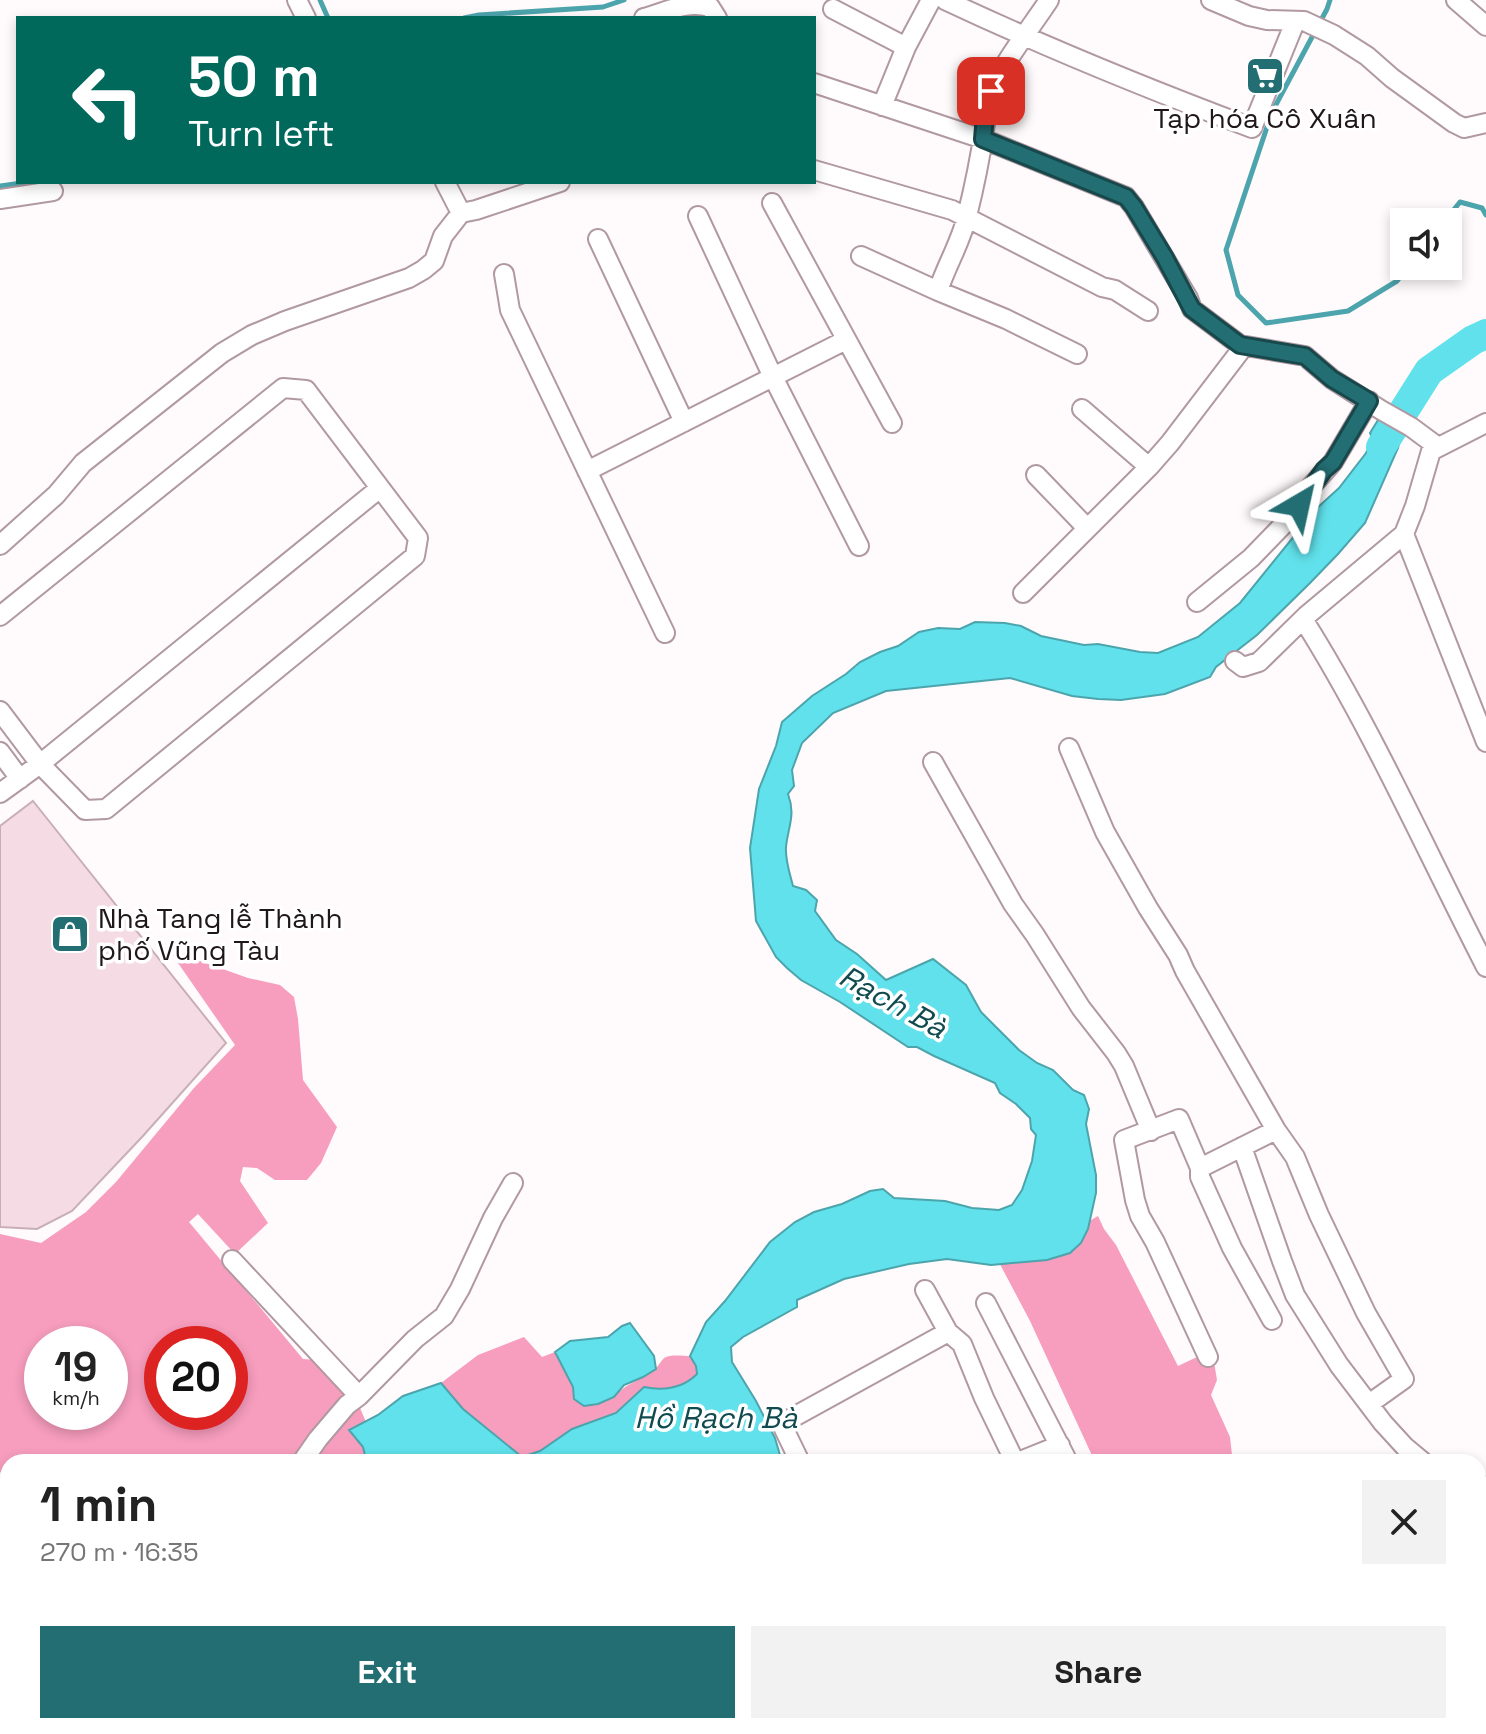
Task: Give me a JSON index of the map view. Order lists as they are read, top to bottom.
{
  "water": ["Rạch Bà", "Hồ Rạch Bà"],
  "places": {
    "supermarket": ["Tạp hóa Cô Xuân"],
    "shop": ["Nhà Tang lễ Thành phố Vũng Tàu"]
  },
  "page": {
    "turn": ["50 m", "Turn left"],
    "speed": "19 km/h",
    "limit": "20",
    "heading": ["1 min", "270 m · 16:35"],
    "buttons": ["Exit", "Share"]
  }
}
